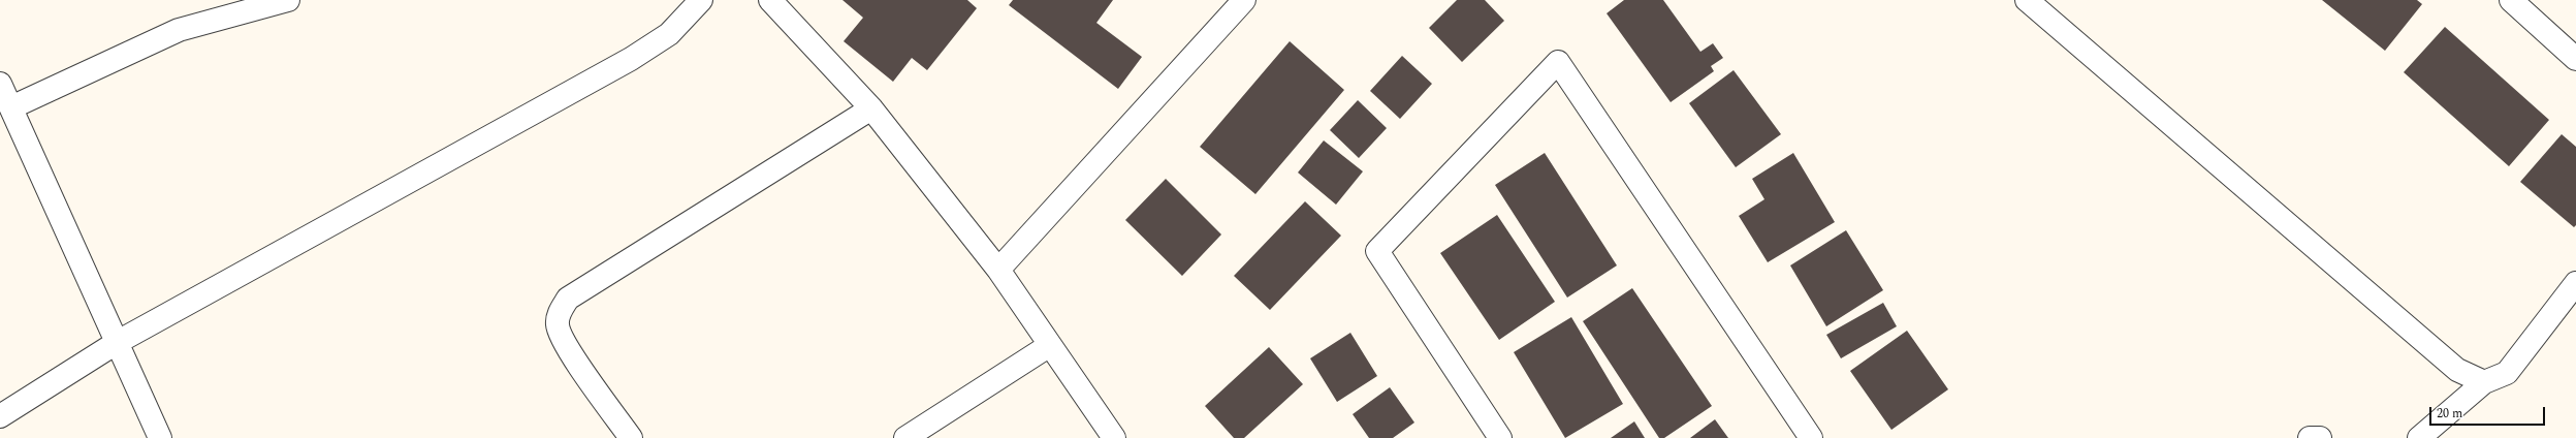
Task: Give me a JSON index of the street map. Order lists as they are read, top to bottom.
{
  "scale_bar": "20 m"
}
